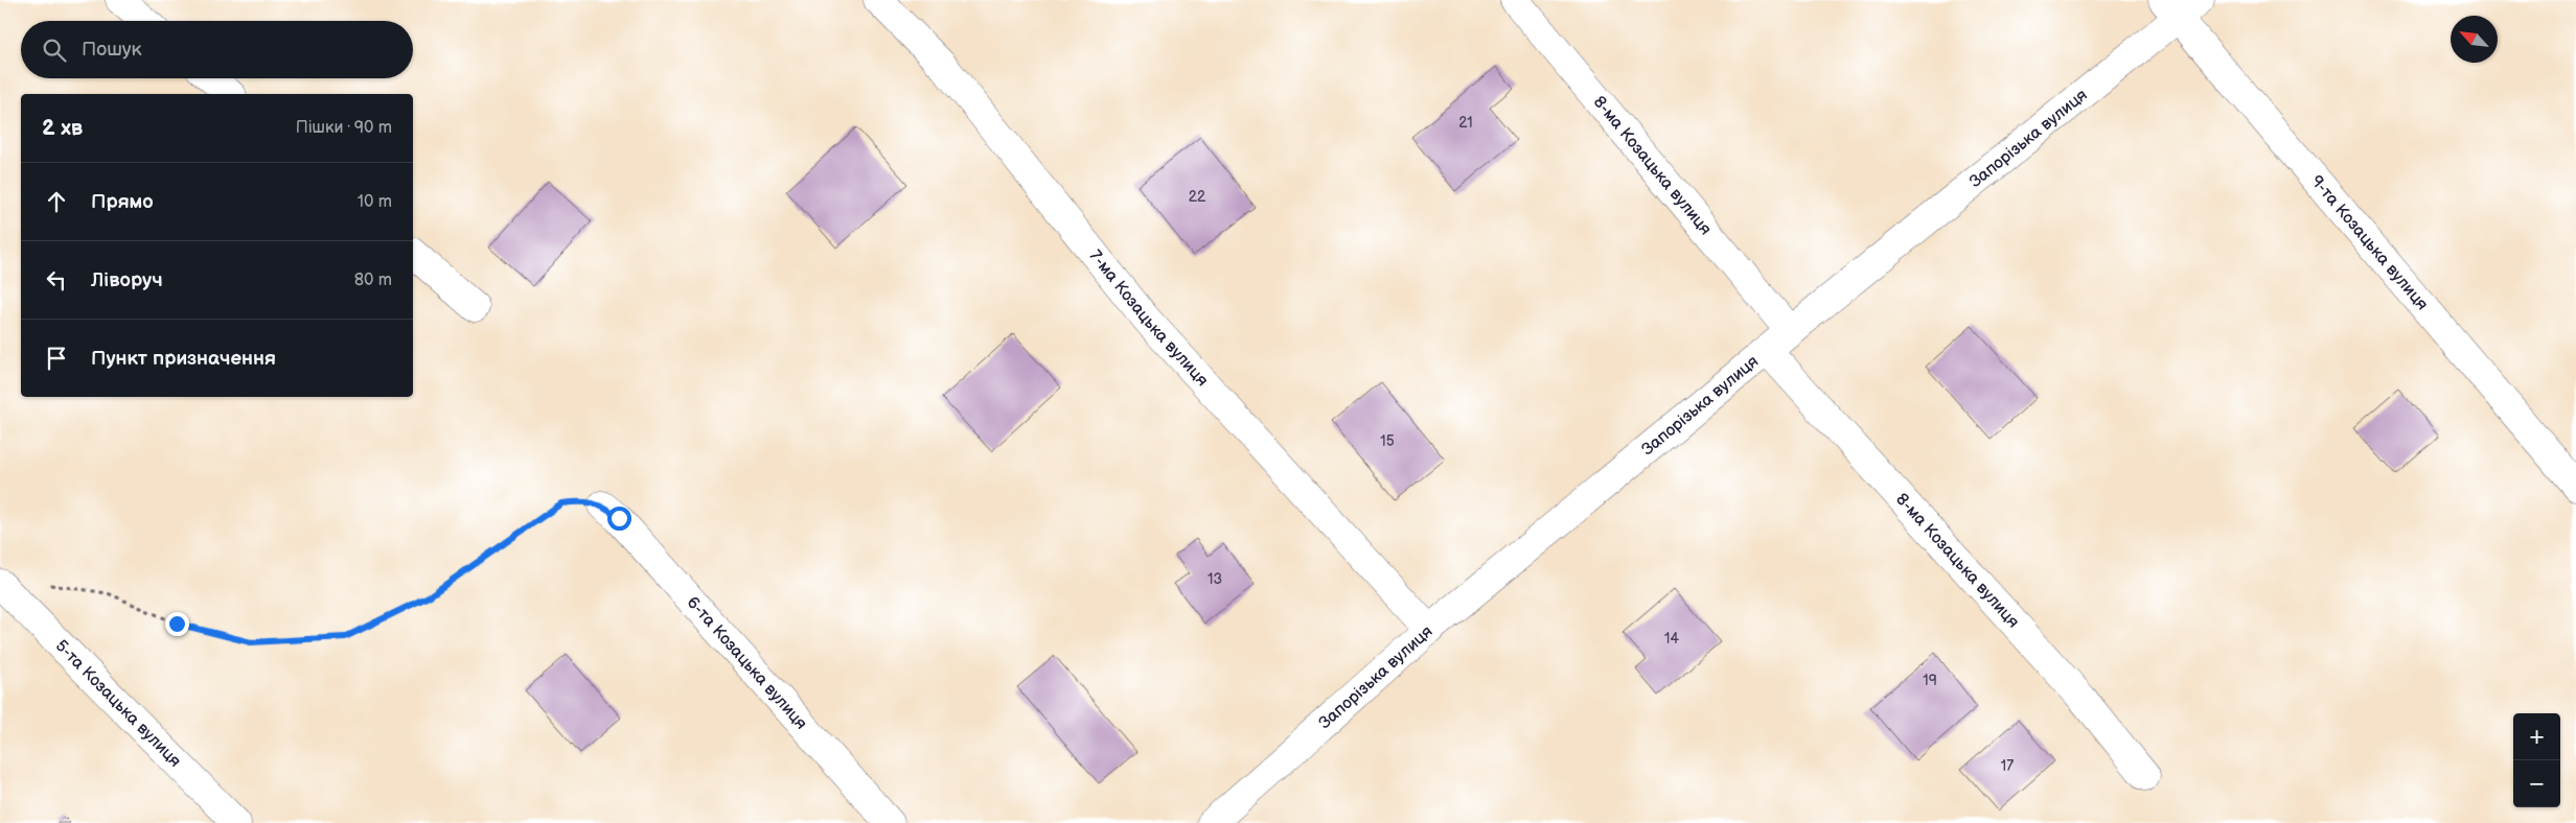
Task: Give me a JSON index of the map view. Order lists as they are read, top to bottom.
{
  "streets": {
    "street": [
      "Запорізька вулиця",
      "8-ма Козацька вулиця",
      "9-та Козацька вулиця",
      "7-ма Козацька вулиця",
      "6-та Козацька вулиця",
      "5-та Козацька вулиця"
    ]
  },
  "crossings": [
    ["Запорізька вулиця", "8-ма Козацька вулиця"],
    ["Запорізька вулиця", "9-та Козацька вулиця"],
    ["Запорізька вулиця", "7-ма Козацька вулиця"]
  ],
  "house_numbers": [
    "21",
    "22",
    "15",
    "13",
    "14",
    "19",
    "17"
  ],
  "north": "top left",
  "page": {
    "search": "Пошук",
    "heading": ["2 хв", "Пішки · 90 m"],
    "list": [
      ["Прямо", "10 m"],
      ["Ліворуч", "80 m"],
      "Пункт призначення"
    ],
    "map_buttons": ["+", "−"]
  }
}
